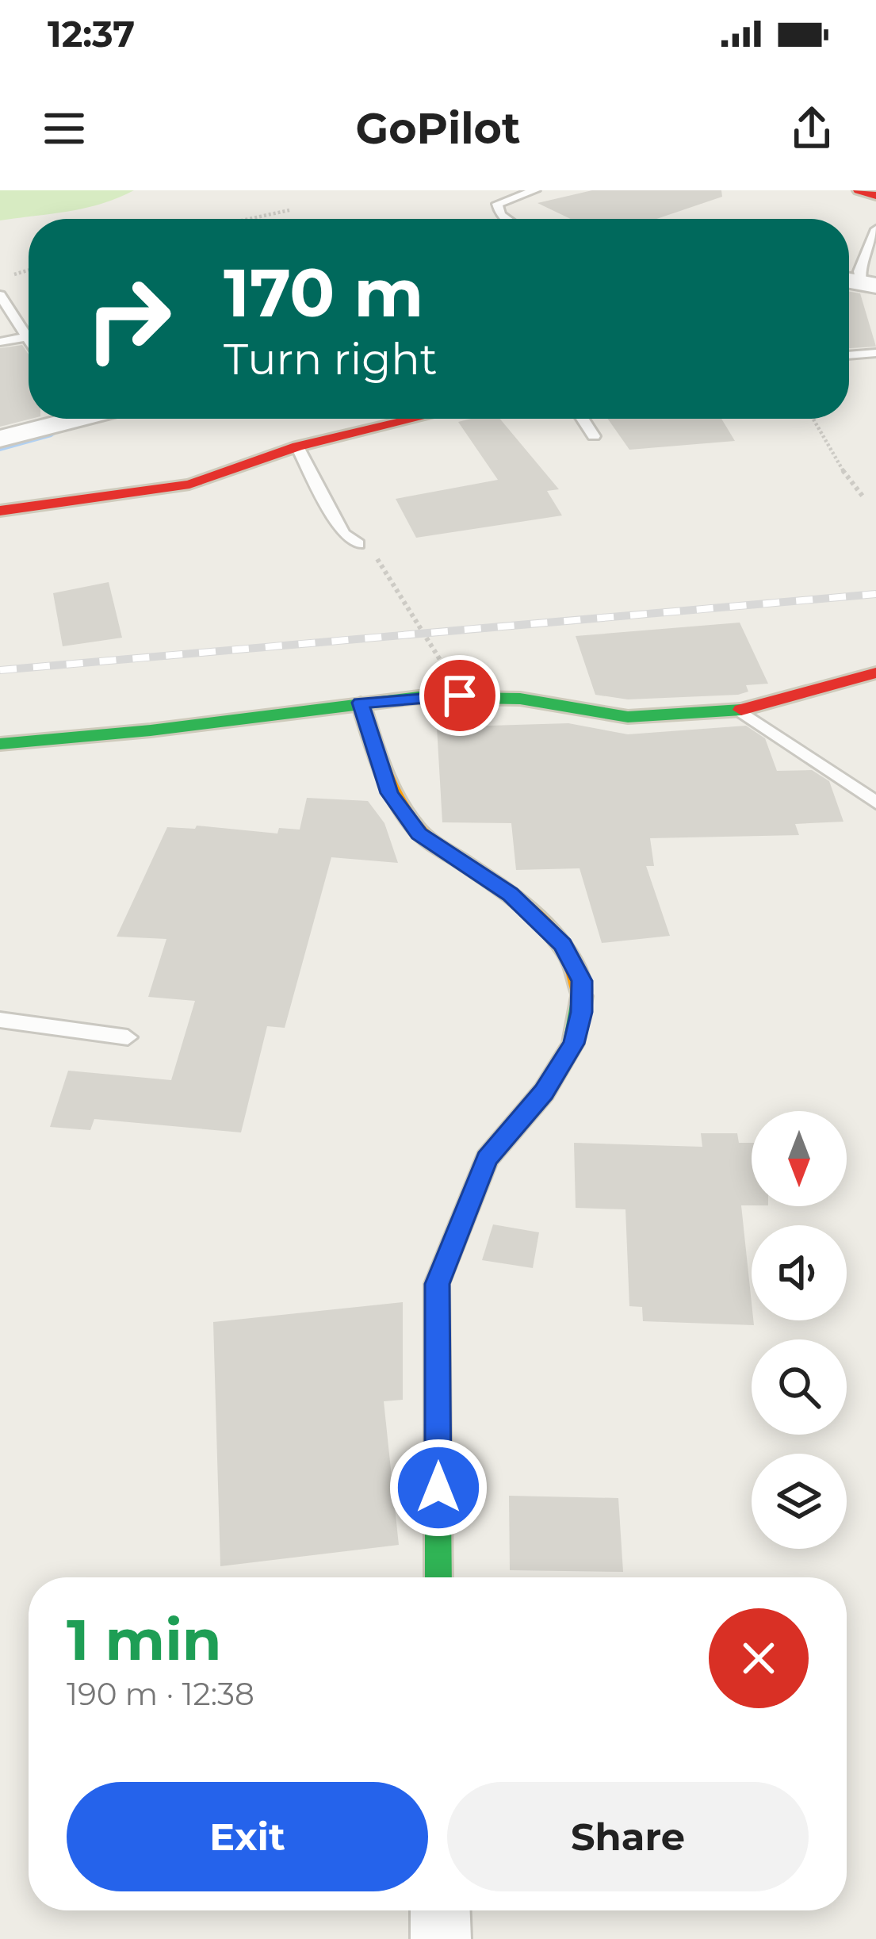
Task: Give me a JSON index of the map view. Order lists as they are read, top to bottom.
{
  "north": "bottom",
  "page": {
    "status": "12:37",
    "header": "GoPilot",
    "turn": ["170 m", "Turn right"],
    "heading": ["1 min", "190 m · 12:38"],
    "buttons": ["Exit", "Share"]
  }
}
